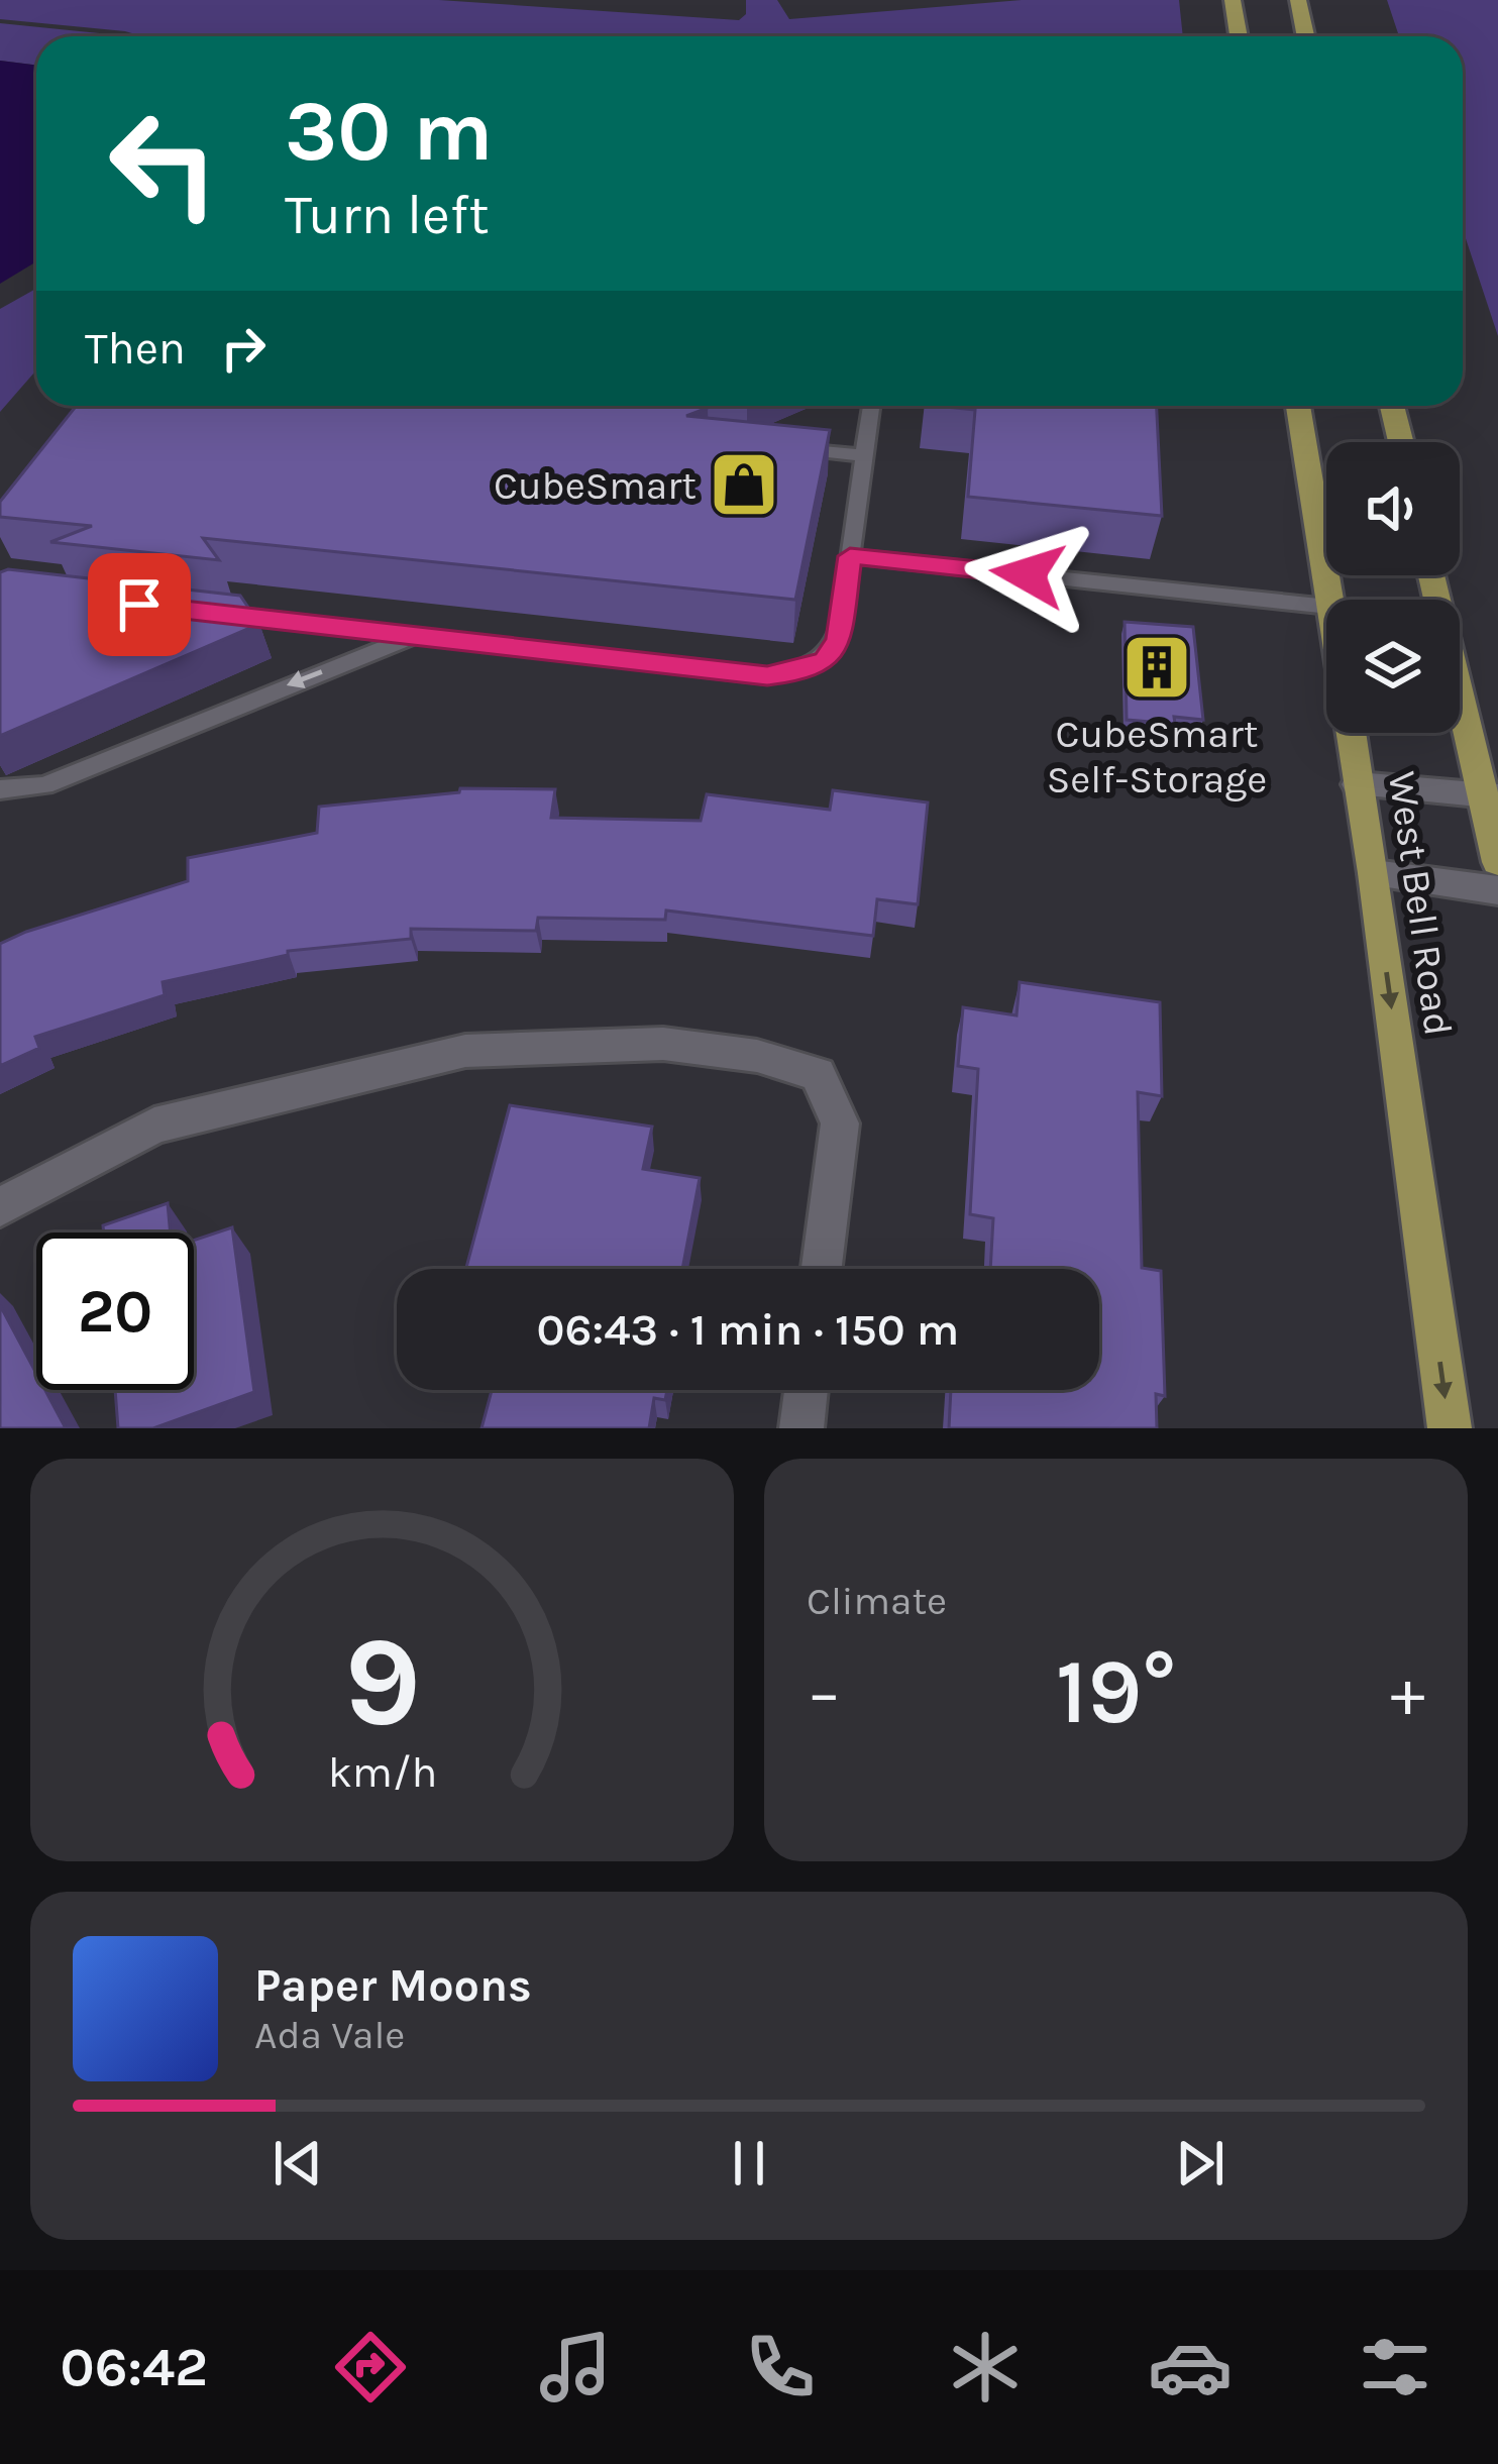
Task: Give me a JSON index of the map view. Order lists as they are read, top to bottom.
{
  "streets": {
    "main road": ["West Bell Road"]
  },
  "one_way": ["West Bell Road"],
  "places": {
    "shop": ["CubeSmart"],
    "building": ["CubeSmart Self-Storage"]
  },
  "page": {
    "turn": ["30 m", "Turn left"],
    "then": "Then",
    "limit": "20",
    "trip": "06:43 · 1 min · 150 m",
    "tile": "Climate",
    "heat": ["−", "19°", "+"],
    "song": ["Paper Moons", "Ada Vale"],
    "tabs": "06:42",
    "gauge": ["9", "km/h"]
  }
}
